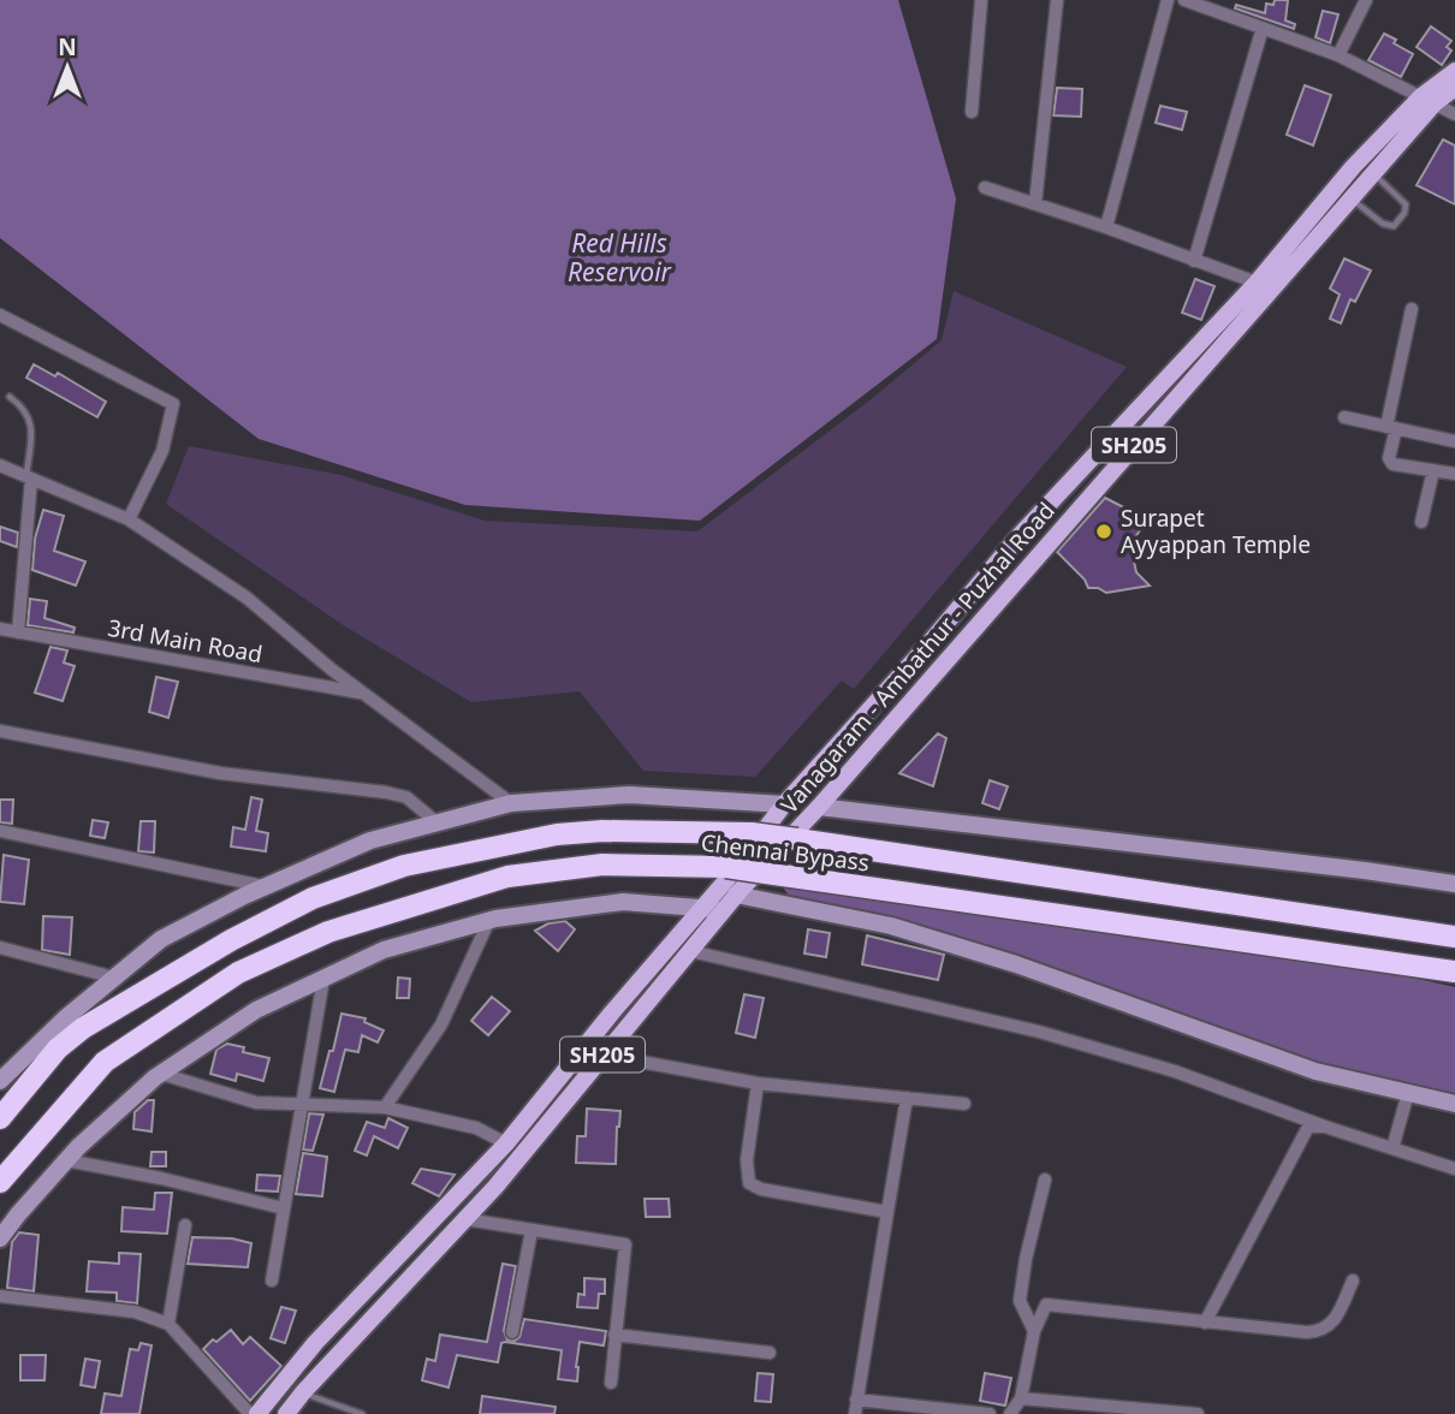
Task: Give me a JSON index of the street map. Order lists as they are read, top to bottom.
{
  "streets": {
    "highway": ["Chennai Bypass"],
    "main road": ["SH205", "Vanagaram - Ambathur - Puzhal Road"],
    "street": ["3rd Main Road"]
  },
  "water": ["Red Hills Reservoir"],
  "places": ["Surapet Ayyappan Temple"],
  "north": "top"
}
